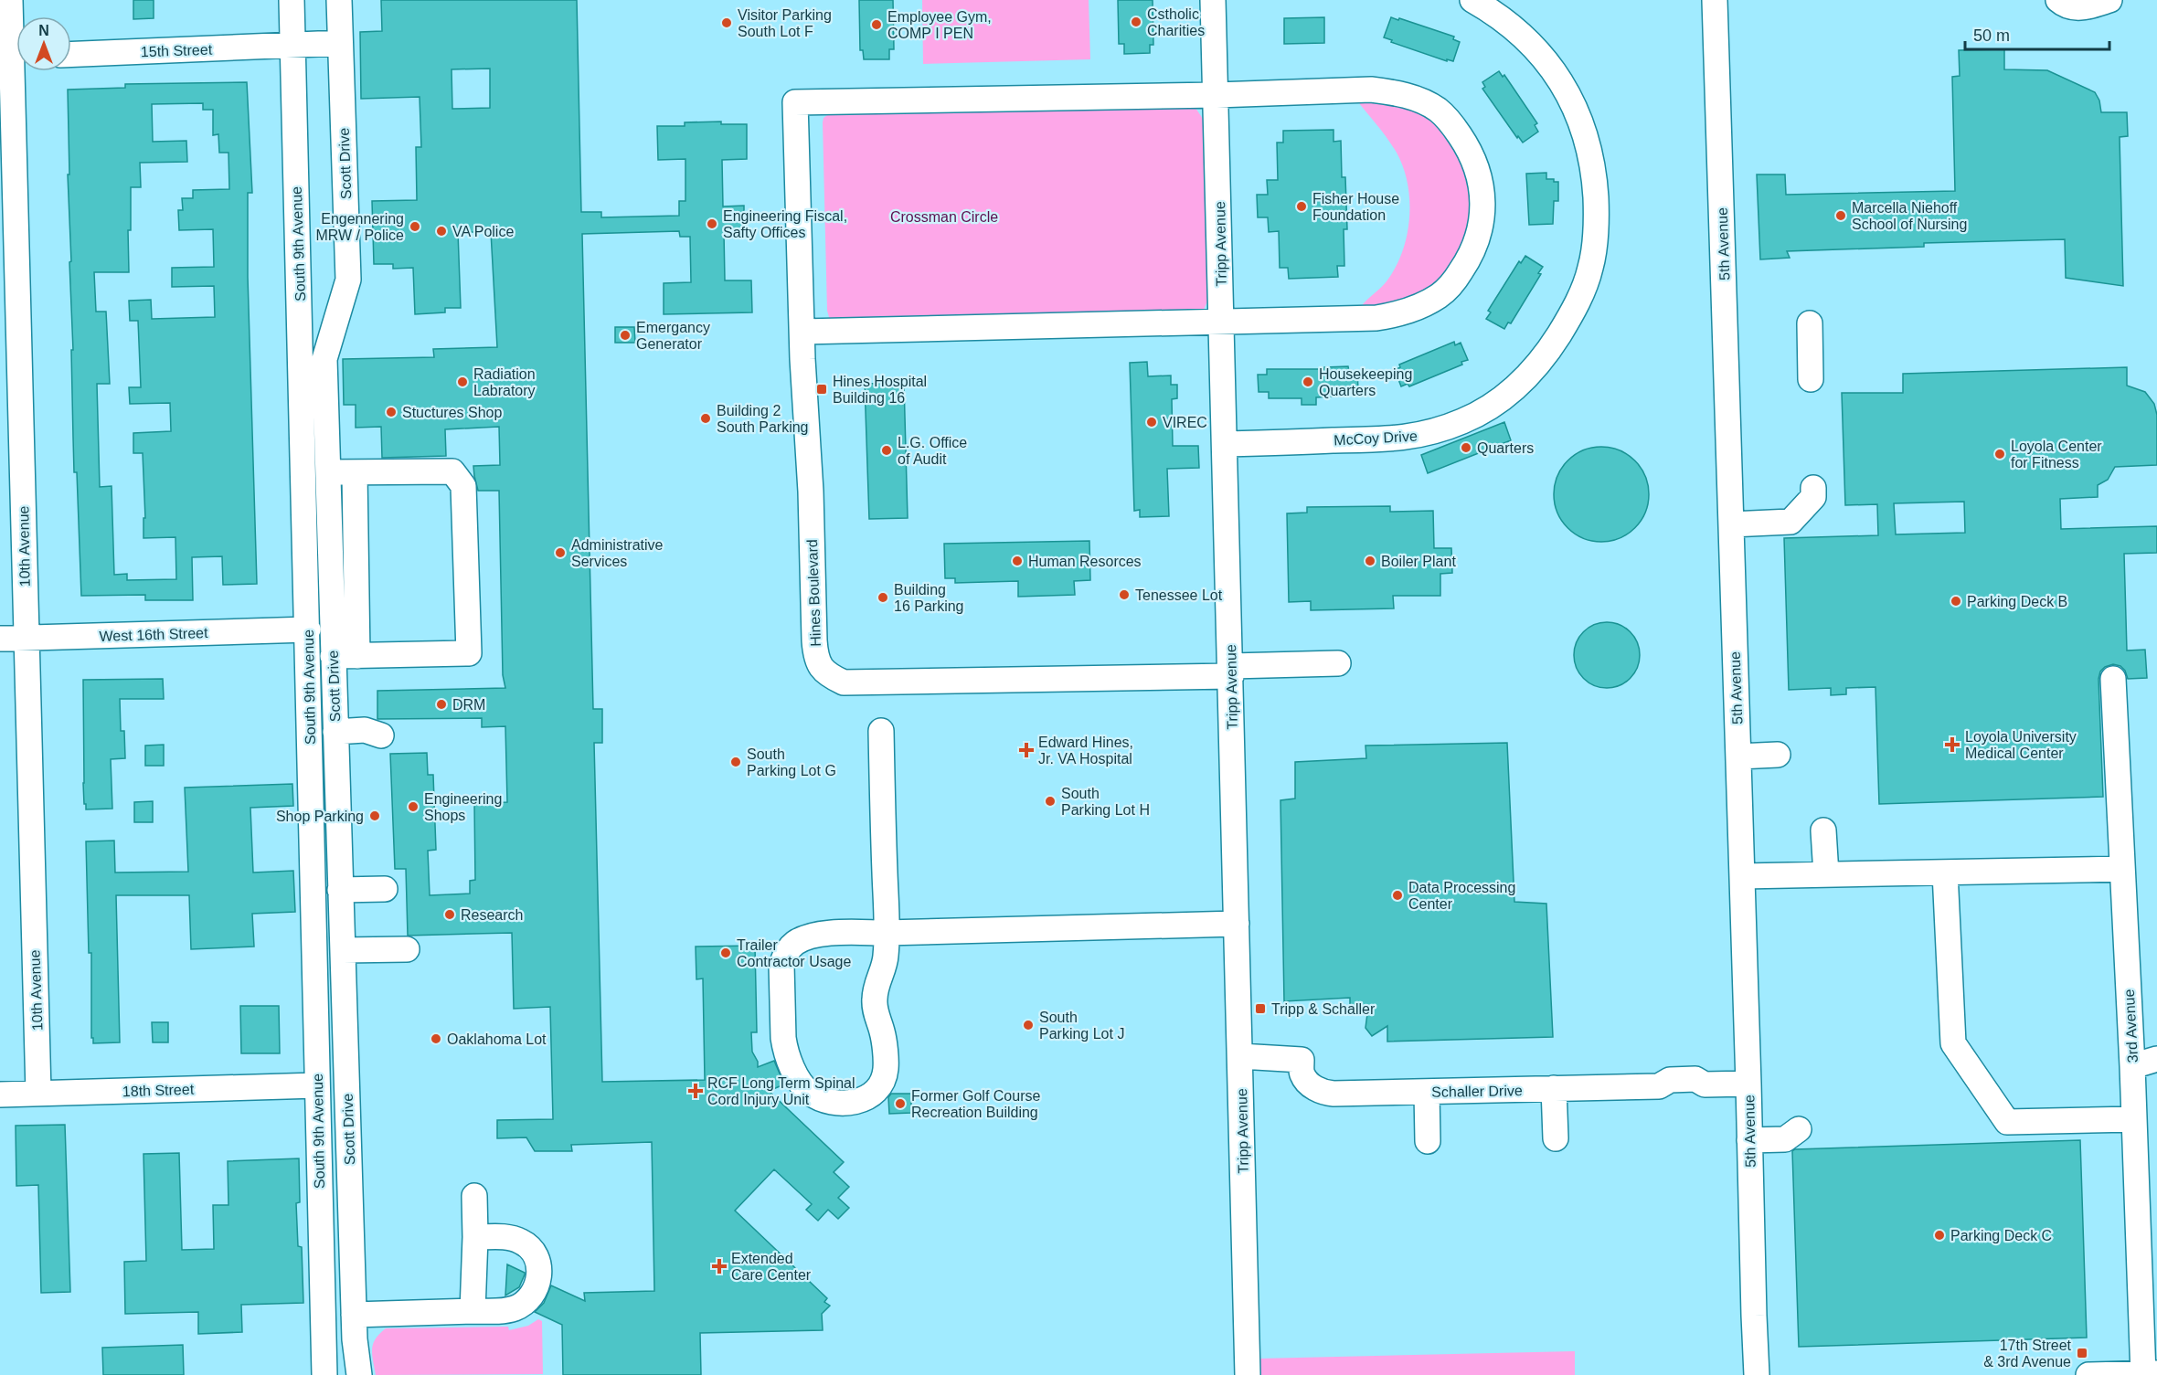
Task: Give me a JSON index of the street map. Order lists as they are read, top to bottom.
{
  "streets": {
    "street": [
      "15th Street",
      "Scott Drive",
      "South 9th Avenue",
      "Tripp Avenue",
      "5th Avenue",
      "McCoy Drive",
      "10th Avenue",
      "Hines Boulevard",
      "West 16th Street",
      "3rd Avenue",
      "18th Street",
      "Schaller Drive"
    ]
  },
  "crossings": [
    ["15th Street", "Scott Drive"],
    ["15th Street", "South 9th Avenue"],
    ["South 9th Avenue", "West 16th Street"],
    ["South 9th Avenue", "18th Street"],
    ["Tripp Avenue", "McCoy Drive"],
    ["Tripp Avenue", "Hines Boulevard"],
    ["Tripp Avenue", "Schaller Drive"],
    ["5th Avenue", "Schaller Drive"],
    ["10th Avenue", "West 16th Street"],
    ["10th Avenue", "18th Street"]
  ],
  "parks": ["Crossman Circle"],
  "places": {
    "other": [
      "Cstholic Charities",
      "Visitor Parking South Lot F",
      "Employee Gym, COMP I PEN",
      "Fisher House Foundation",
      "Marcella Niehoff School of Nursing",
      "Engineering Fiscal, Safty Offices",
      "Engennering MRW / Police",
      "VA Police",
      "Emergancy Generator",
      "Radiation Labratory",
      "Housekeeping Quarters",
      "Stuctures Shop",
      "Building 2 South Parking",
      "VIREC",
      "Quarters",
      "L.G. Office of Audit",
      "Loyola Center for Fitness",
      "Administrative Services",
      "Human Resorces",
      "Boiler Plant",
      "Tenessee Lot",
      "Building 16 Parking",
      "Parking Deck B",
      "DRM",
      "South Parking Lot G",
      "South Parking Lot H",
      "Engineering Shops",
      "Shop Parking",
      "Data Processing Center",
      "Research",
      "Trailer Contractor Usage",
      "South Parking Lot J",
      "Oaklahoma Lot",
      "Former Golf Course Recreation Building",
      "Parking Deck C"
    ],
    "transit": ["Hines Hospital Building 16", "Tripp & Schaller", "17th Street & 3rd Avenue"],
    "health": [
      "Loyola University Medical Center",
      "Edward Hines, Jr. VA Hospital",
      "RCF Long Term Spinal Cord Injury Unit",
      "Extended Care Center"
    ]
  },
  "scale_bar": "50 m",
  "north": "top"
}
